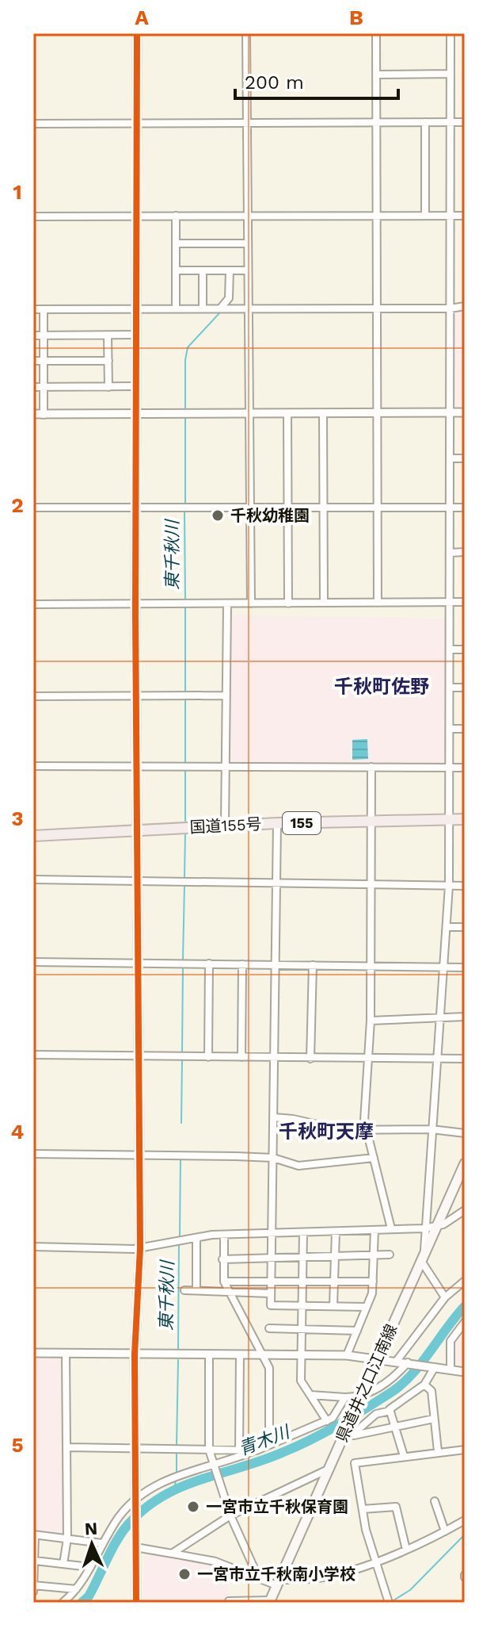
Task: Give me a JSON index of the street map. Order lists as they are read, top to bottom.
{
  "streets": {
    "highway": ["155", "国道155号"],
    "main road": ["県道井之口江南線"]
  },
  "districts": ["千秋町佐野", "千秋町天摩"],
  "water": ["東千秋川", "青木川"],
  "places": ["千秋幼稚園", "一宮市立千秋保育園", "一宮市立千秋南小学校"],
  "scale_bar": "200 m",
  "north": "top",
  "grid": {
    "columns": ["A", "B"],
    "rows": [
      "1",
      "2",
      "3",
      "4",
      "5"
    ]
  }
}
